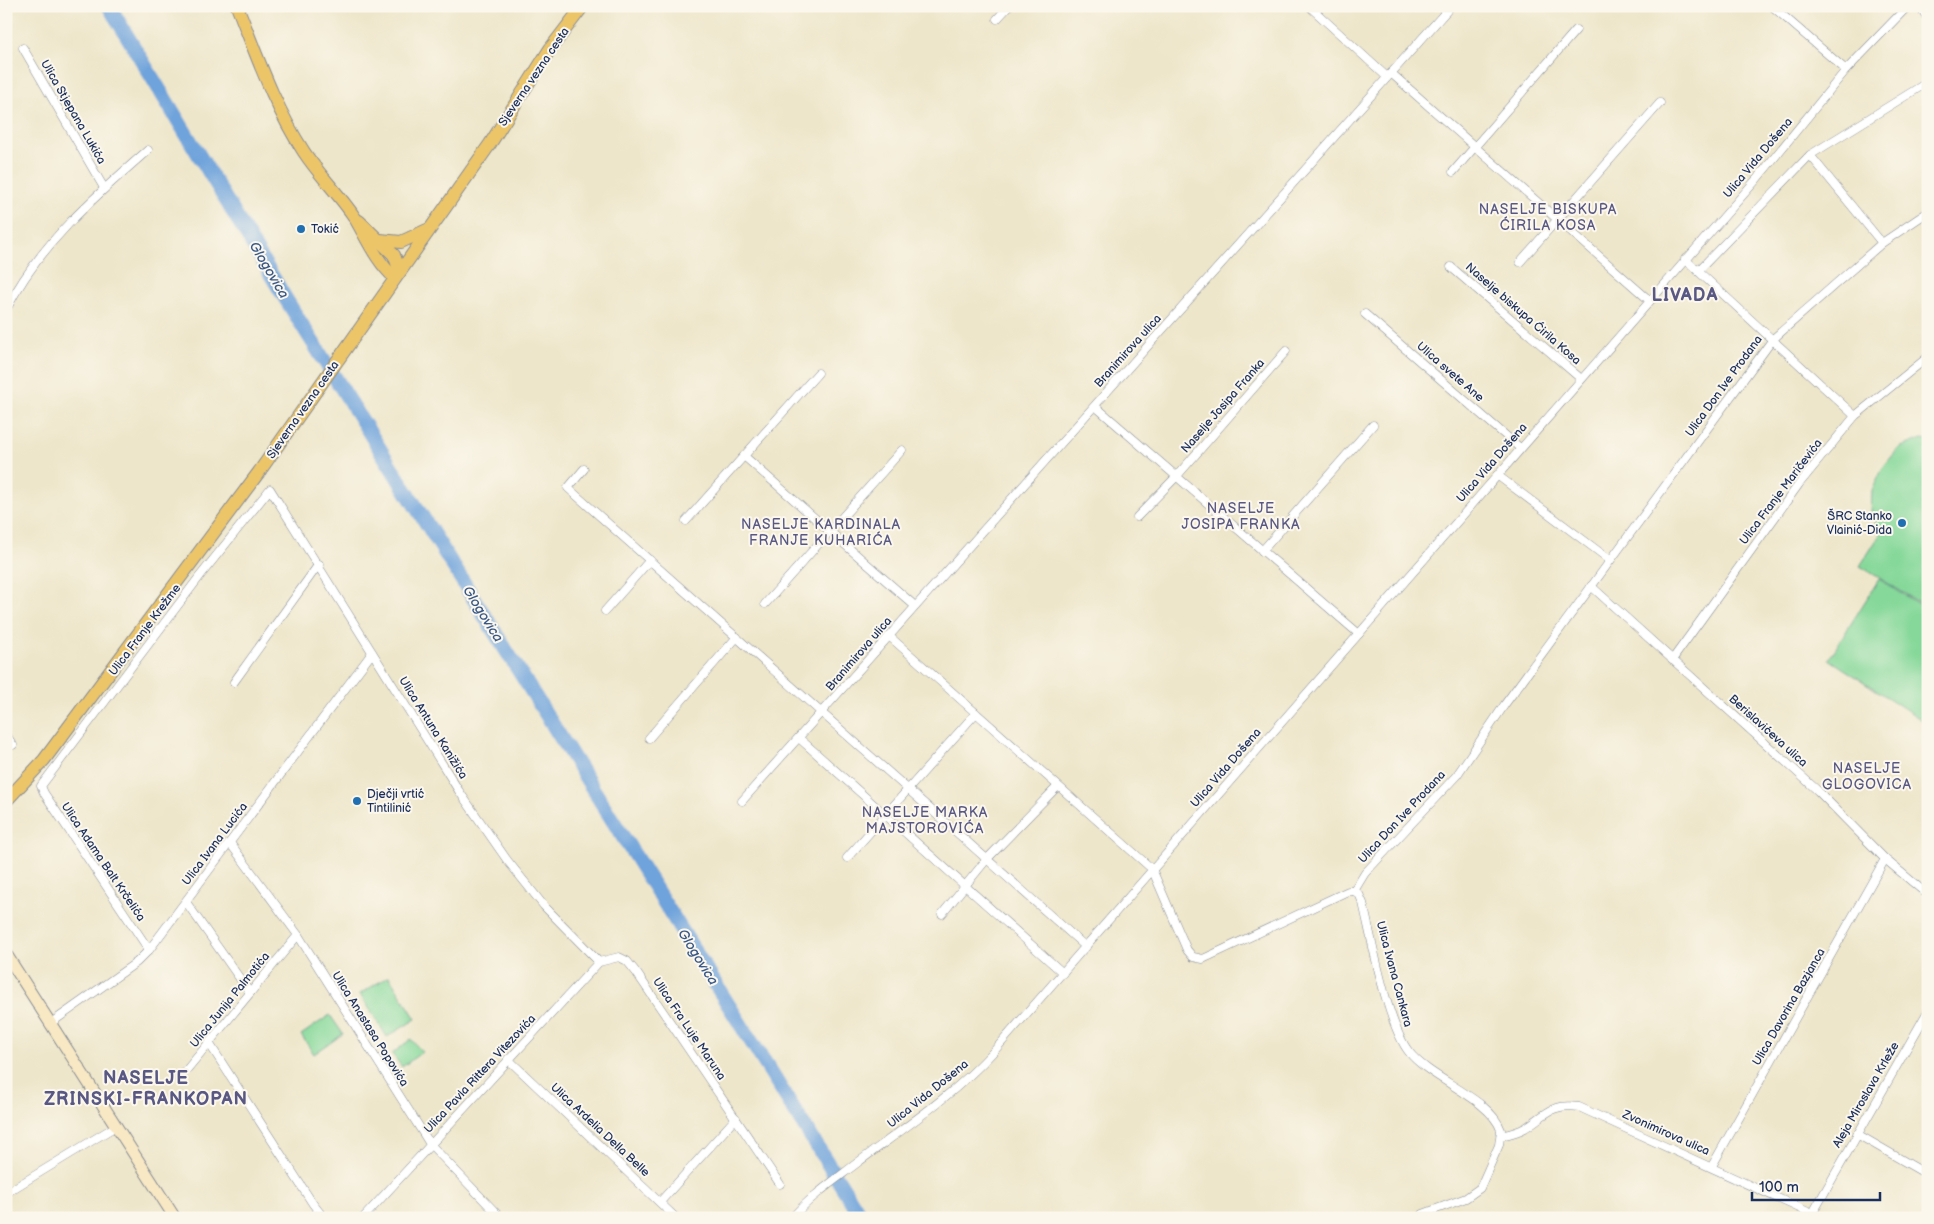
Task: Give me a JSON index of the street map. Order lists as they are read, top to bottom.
{
  "streets": {
    "main road": ["Sjeverna vezna cesta"],
    "street": [
      "Ulica Stjepana Lukića",
      "Ulica Vida Došena",
      "Naselje biskupa Ćirila Kosa",
      "Branimirova ulica",
      "Ulica svete Ane",
      "Ulica Don Ive Prodana",
      "Naselje Josipa Franka",
      "Ulica Franje Maričevića",
      "Ulica Franje Krežme",
      "Ulica Antuna Kanižića",
      "Berislavićeva ulica",
      "Ulica Ivana Lucića",
      "Ulica Adama Balt Krčelića",
      "Ulica Ivana Cankara",
      "Ulica Junija Palmotića",
      "Ulica Davorina Bazjanca",
      "Ulica Anastasa Popovića",
      "Ulica Fra Luje Maruna",
      "Ulica Pavla Rittera Vitezovića",
      "Aleja Miroslava Krleže",
      "Ulica Ardelia Della Belle",
      "Zvonimirova ulica"
    ]
  },
  "crossings": [
    ["Ulica Vida Došena", "Naselje biskupa Ćirila Kosa"],
    ["Ulica Vida Došena", "Ulica svete Ane"],
    ["Ulica Don Ive Prodana", "Berislavićeva ulica"],
    ["Ulica Don Ive Prodana", "Ulica Ivana Cankara"],
    ["Ulica Franje Maričevića", "Berislavićeva ulica"],
    ["Ulica Franje Krežme", "Ulica Antuna Kanižića"],
    ["Ulica Franje Krežme", "Ulica Adama Balt Krčelića"],
    ["Ulica Antuna Kanižića", "Ulica Ivana Lucića"],
    ["Ulica Antuna Kanižića", "Ulica Fra Luje Maruna"],
    ["Ulica Antuna Kanižića", "Ulica Pavla Rittera Vitezovića"],
    ["Berislavićeva ulica", "Ulica Davorina Bazjanca"],
    ["Ulica Ivana Lucića", "Ulica Adama Balt Krčelića"],
    ["Ulica Ivana Lucića", "Ulica Anastasa Popovića"],
    ["Ulica Ivana Cankara", "Zvonimirova ulica"],
    ["Ulica Junija Palmotića", "Ulica Anastasa Popovića"],
    ["Ulica Davorina Bazjanca", "Zvonimirova ulica"],
    ["Ulica Anastasa Popovića", "Ulica Pavla Rittera Vitezovića"],
    ["Ulica Fra Luje Maruna", "Ulica Pavla Rittera Vitezovića"],
    ["Ulica Pavla Rittera Vitezovića", "Ulica Ardelia Della Belle"],
    ["Aleja Miroslava Krleže", "Zvonimirova ulica"]
  ],
  "districts": [
    "NASELJE BISKUPA ĆIRILA KOSA",
    "LIVADA",
    "NASELJE JOSIPA FRANKA",
    "NASELJE KARDINALA FRANJE KUHARIĆA",
    "NASELJE GLOGOVICA",
    "NASELJE MARKA MAJSTOROVIĆA",
    "NASELJE ZRINSKI-FRANKOPAN"
  ],
  "water": ["Glogovica"],
  "places": ["Tokić", "ŠRC Stanko Vlainić-Dida", "Dječji vrtić Tintilinić"],
  "scale_bar": "100 m"
}
